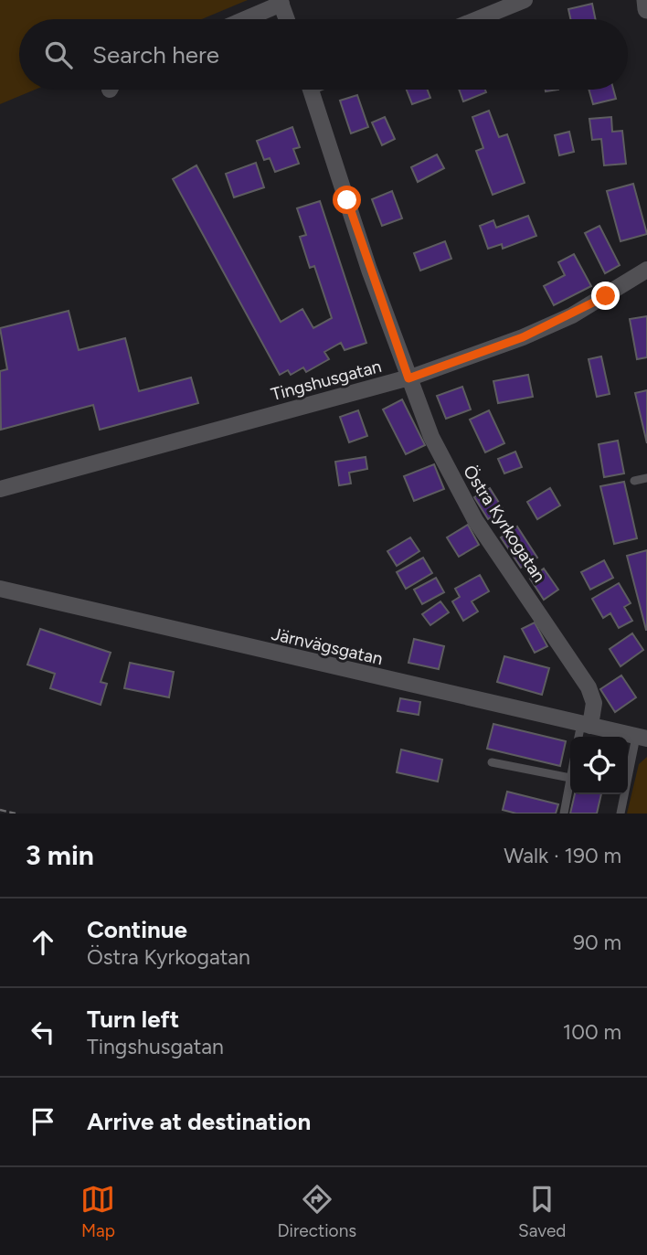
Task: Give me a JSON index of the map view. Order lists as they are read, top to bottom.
{
  "streets": {
    "street": ["Tingshusgatan", "Östra Kyrkogatan", "Järnvägsgatan"]
  },
  "crossings": [
    ["Tingshusgatan", "Östra Kyrkogatan"],
    ["Östra Kyrkogatan", "Järnvägsgatan"]
  ],
  "page": {
    "search": "Search here",
    "heading": ["3 min", "Walk · 190 m"],
    "list": [
      ["Continue", "Östra Kyrkogatan", "90 m"],
      ["Turn left", "Tingshusgatan", "100 m"],
      "Arrive at destination"
    ],
    "nav": ["Map", "Directions", "Saved"]
  }
}
